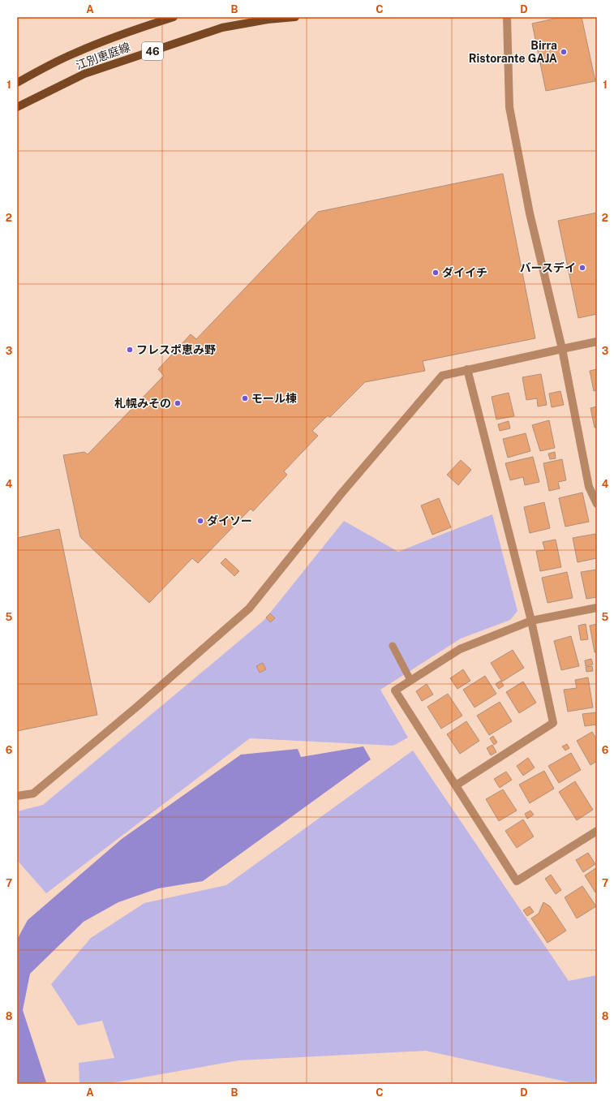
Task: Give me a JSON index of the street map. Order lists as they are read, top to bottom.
{
  "streets": {
    "main road": ["46", "江別恵庭線"]
  },
  "places": [
    "Birra Ristorante GAJA",
    "バースデイ",
    "ダイイチ",
    "フレスポ恵み野",
    "モール棟",
    "札幌みその",
    "ダイソー"
  ],
  "grid": {
    "columns": [
      "A",
      "B",
      "C",
      "D"
    ],
    "rows": [
      "1",
      "2",
      "3",
      "4",
      "5",
      "6",
      "7",
      "8"
    ]
  }
}
